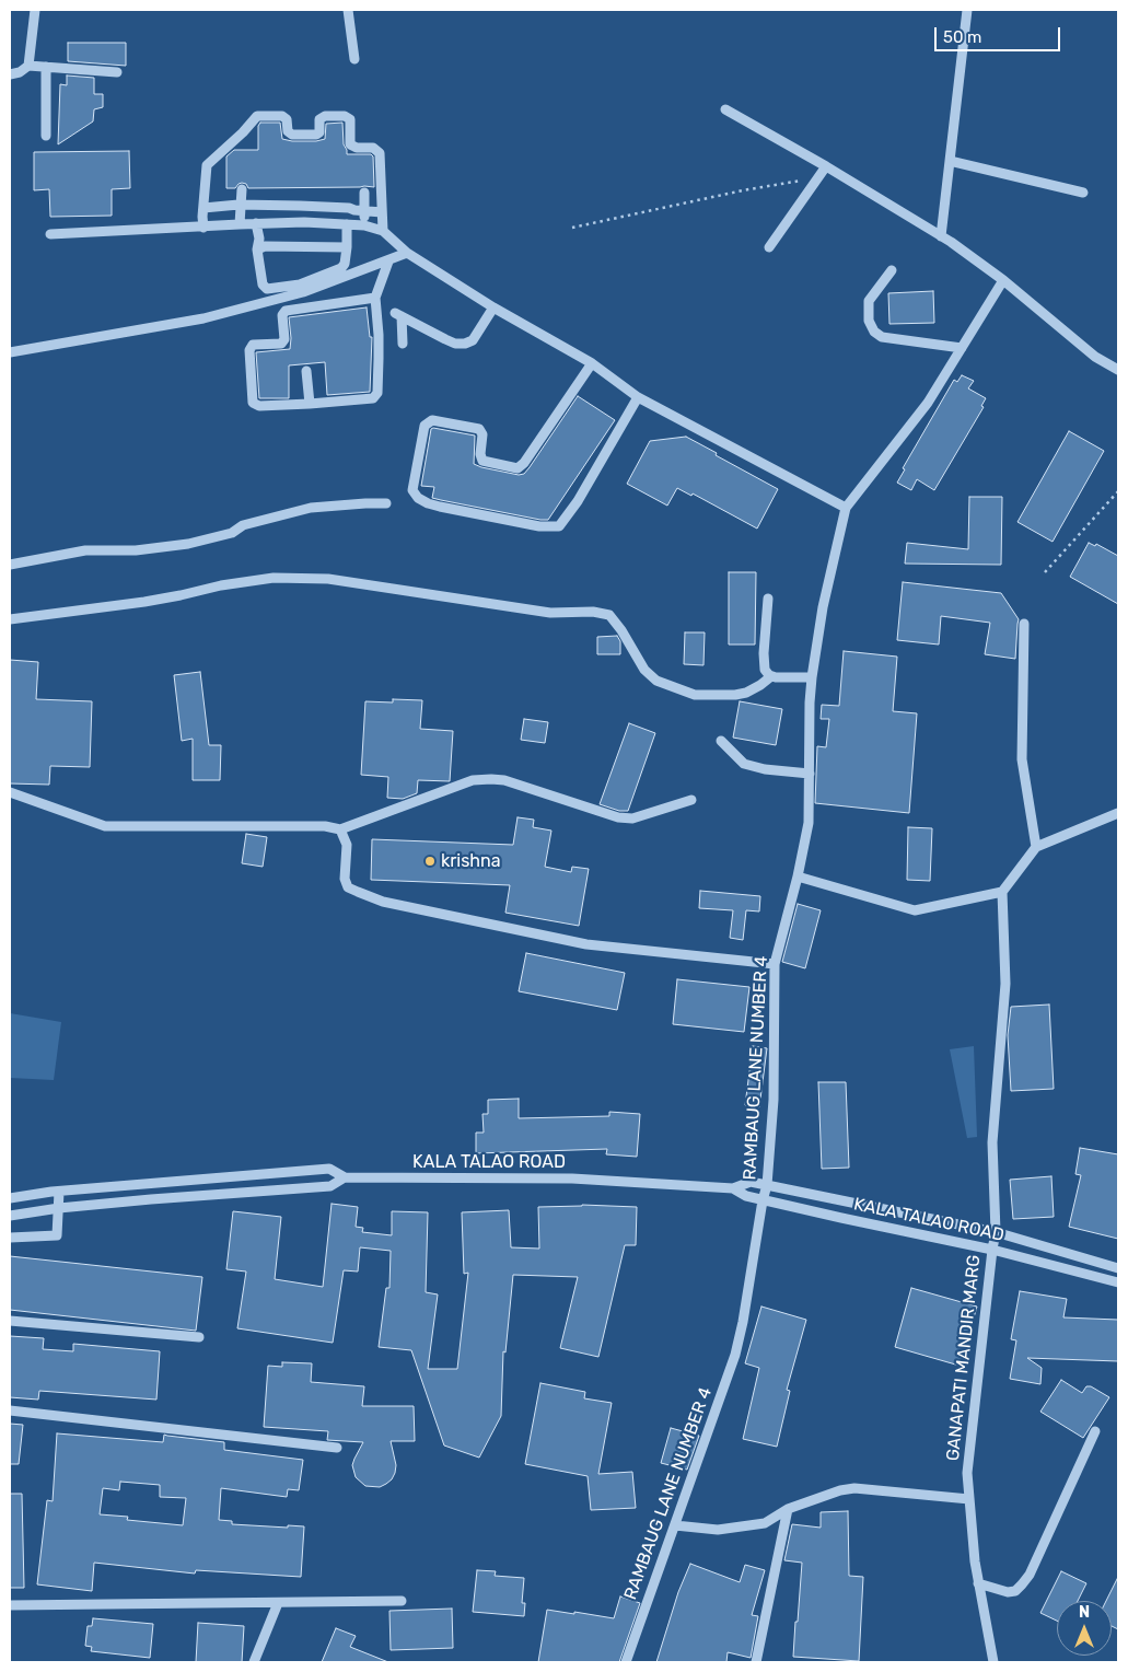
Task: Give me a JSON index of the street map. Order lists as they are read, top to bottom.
{
  "streets": {
    "street": ["RAMBAUG LANE NUMBER 4", "KALA TALAO ROAD", "GANAPATI MANDIR MARG"]
  },
  "crossings": [
    ["RAMBAUG LANE NUMBER 4", "KALA TALAO ROAD"],
    ["KALA TALAO ROAD", "GANAPATI MANDIR MARG"]
  ],
  "places": ["krishna"],
  "scale_bar": "50 m",
  "north": "top"
}
